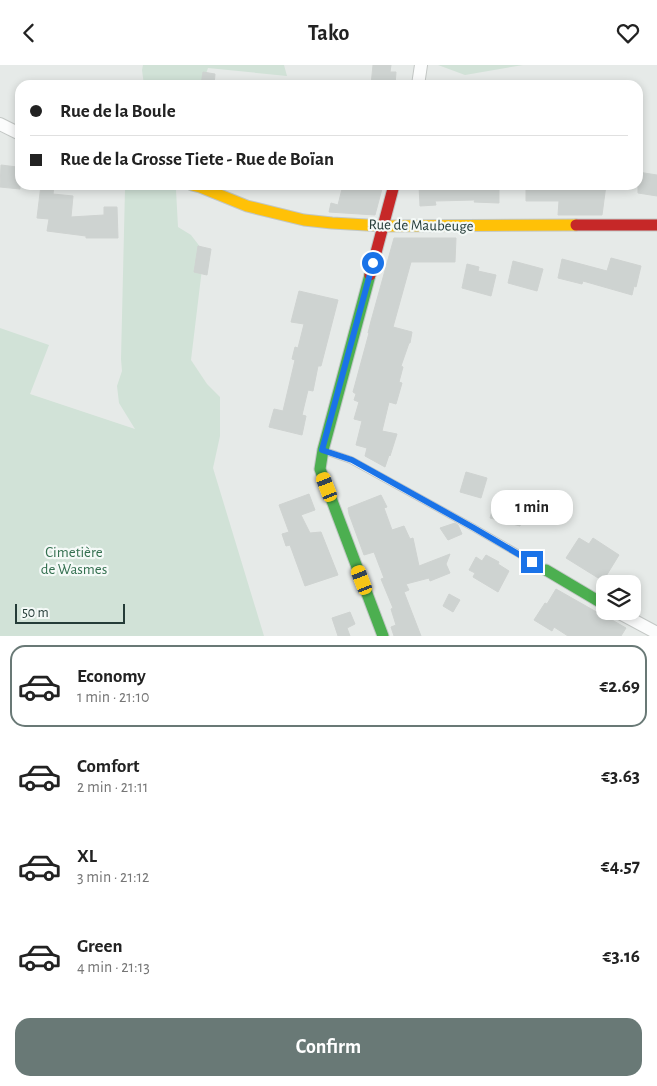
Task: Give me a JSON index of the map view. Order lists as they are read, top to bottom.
{
  "streets": {
    "street": ["Rue de Maubeuge"]
  },
  "parks": ["Cimetière de Wasmes"],
  "scale_bar": "50 m",
  "page": {
    "header": "Tako",
    "banner": ["Rue de la Boule", "Rue de la Grosse Tiete - Rue de Boïan"],
    "bubble": "1 min",
    "scale": "50 m",
    "list": [
      {
        "name": "Economy",
        "note": "1 min · 21:10",
        "value": "€2.69"
      },
      {
        "name": "Comfort",
        "note": "2 min · 21:11",
        "value": "€3.63"
      },
      {
        "name": "XL",
        "note": "3 min · 21:12",
        "value": "€4.57"
      },
      {
        "name": "Green",
        "note": "4 min · 21:13",
        "value": "€3.16"
      }
    ],
    "buttons": "Confirm"
  }
}
